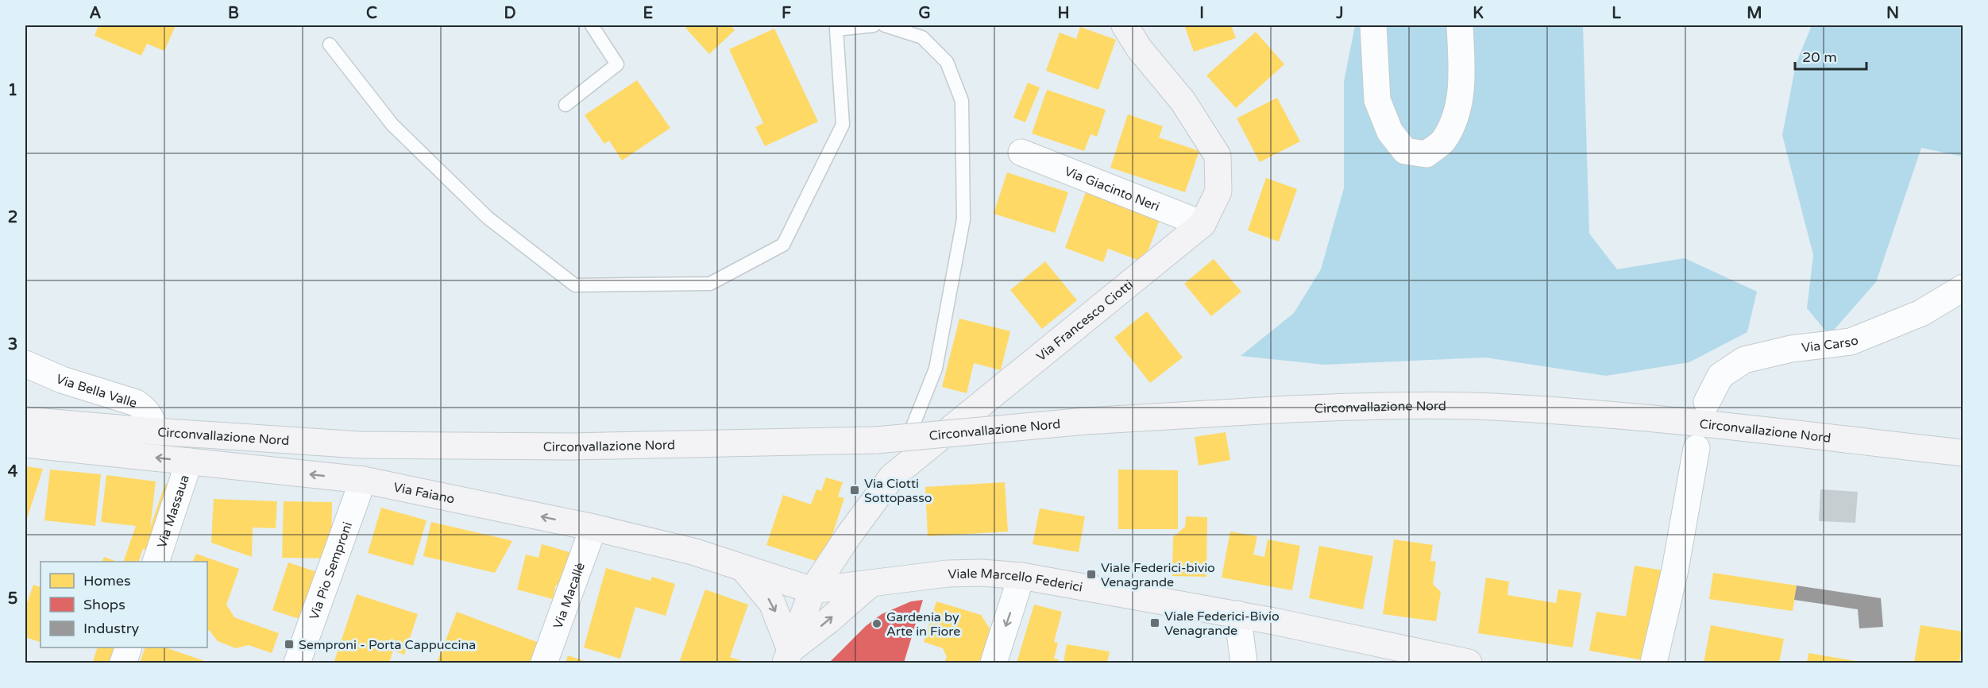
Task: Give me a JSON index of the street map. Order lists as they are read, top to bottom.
{
  "streets": {
    "street": [
      "Via Giacinto Neri",
      "Via Francesco Ciotti",
      "Via Carso",
      "Via Bella Valle",
      "Circonvallazione Nord",
      "Via Faiano",
      "Via Massaua",
      "Via Pio Semproni",
      "Viale Marcello Federici",
      "Via Macallè"
    ]
  },
  "crossings": [
    ["Via Giacinto Neri", "Via Francesco Ciotti"],
    ["Via Francesco Ciotti", "Via Faiano"],
    ["Via Francesco Ciotti", "Viale Marcello Federici"],
    ["Via Bella Valle", "Circonvallazione Nord"],
    ["Via Faiano", "Via Massaua"],
    ["Via Faiano", "Via Pio Semproni"],
    ["Via Faiano", "Viale Marcello Federici"],
    ["Via Faiano", "Via Macallè"]
  ],
  "one_way": ["Via Faiano"],
  "places": {
    "transit": [
      "Via Ciotti Sottopasso",
      "Viale Federici-bivio Venagrande",
      "Viale Federici-Bivio Venagrande",
      "Semproni - Porta Cappuccina"
    ],
    "other": ["Gardenia by Arte in Fiore"]
  },
  "legend": ["Homes", "Shops", "Industry"],
  "scale_bar": "20 m",
  "grid": {
    "columns": [
      "A",
      "B",
      "C",
      "D",
      "E",
      "F",
      "G",
      "H",
      "I",
      "J",
      "K",
      "L",
      "M",
      "N"
    ],
    "rows": [
      "1",
      "2",
      "3",
      "4",
      "5"
    ]
  }
}
